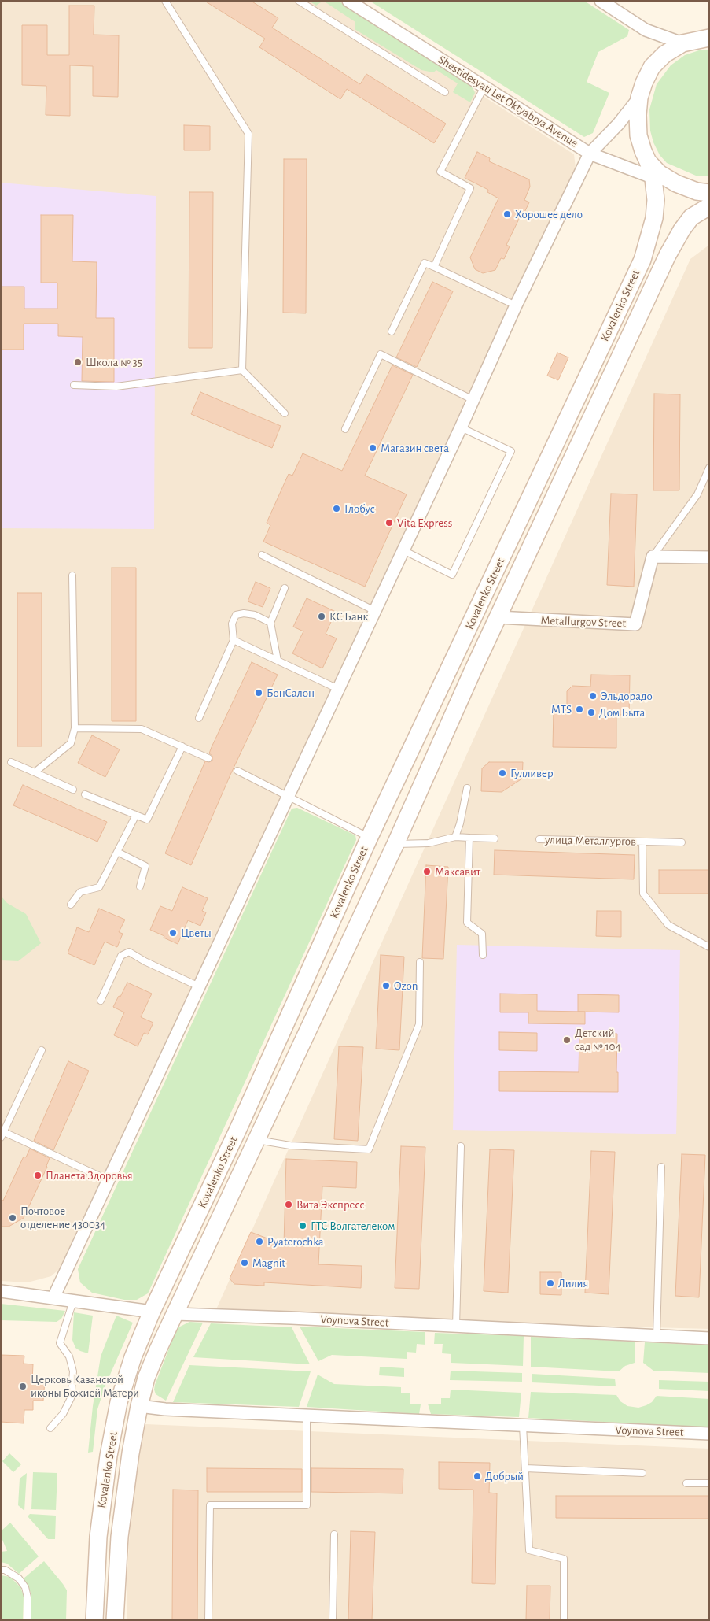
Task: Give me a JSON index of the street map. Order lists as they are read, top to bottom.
{
  "streets": {
    "main road": ["Kovalenko Street", "Metallurgov Street", "Voynova Street"],
    "street": ["Shestidesyati Let Oktyabrya Avenue"],
    "lane": ["улица Металлургов"]
  },
  "crossings": [
    ["Shestidesyati Let Oktyabrya Avenue", "Kovalenko Street"],
    ["Kovalenko Street", "Metallurgov Street"],
    ["Kovalenko Street", "Voynova Street"]
  ],
  "places": [
    "Хорошее дело",
    "Школа № 35",
    "Магазин света",
    "Глобус",
    "Vita Express",
    "КС Банк",
    "БонСалон",
    "Эльдорадо",
    "MTS",
    "Дом Быта",
    "Гулливер",
    "Максавит",
    "Цветы",
    "Ozon",
    "Детский сад № 104",
    "Планета Здоровья",
    "Вита Экспресс",
    "Почтовое отделение 430034",
    "ГТС Волгателеком",
    "Pyaterochka",
    "Magnit",
    "Лилия",
    "Церковь Казанской иконы Божией Матери",
    "Добрый"
  ]
}
